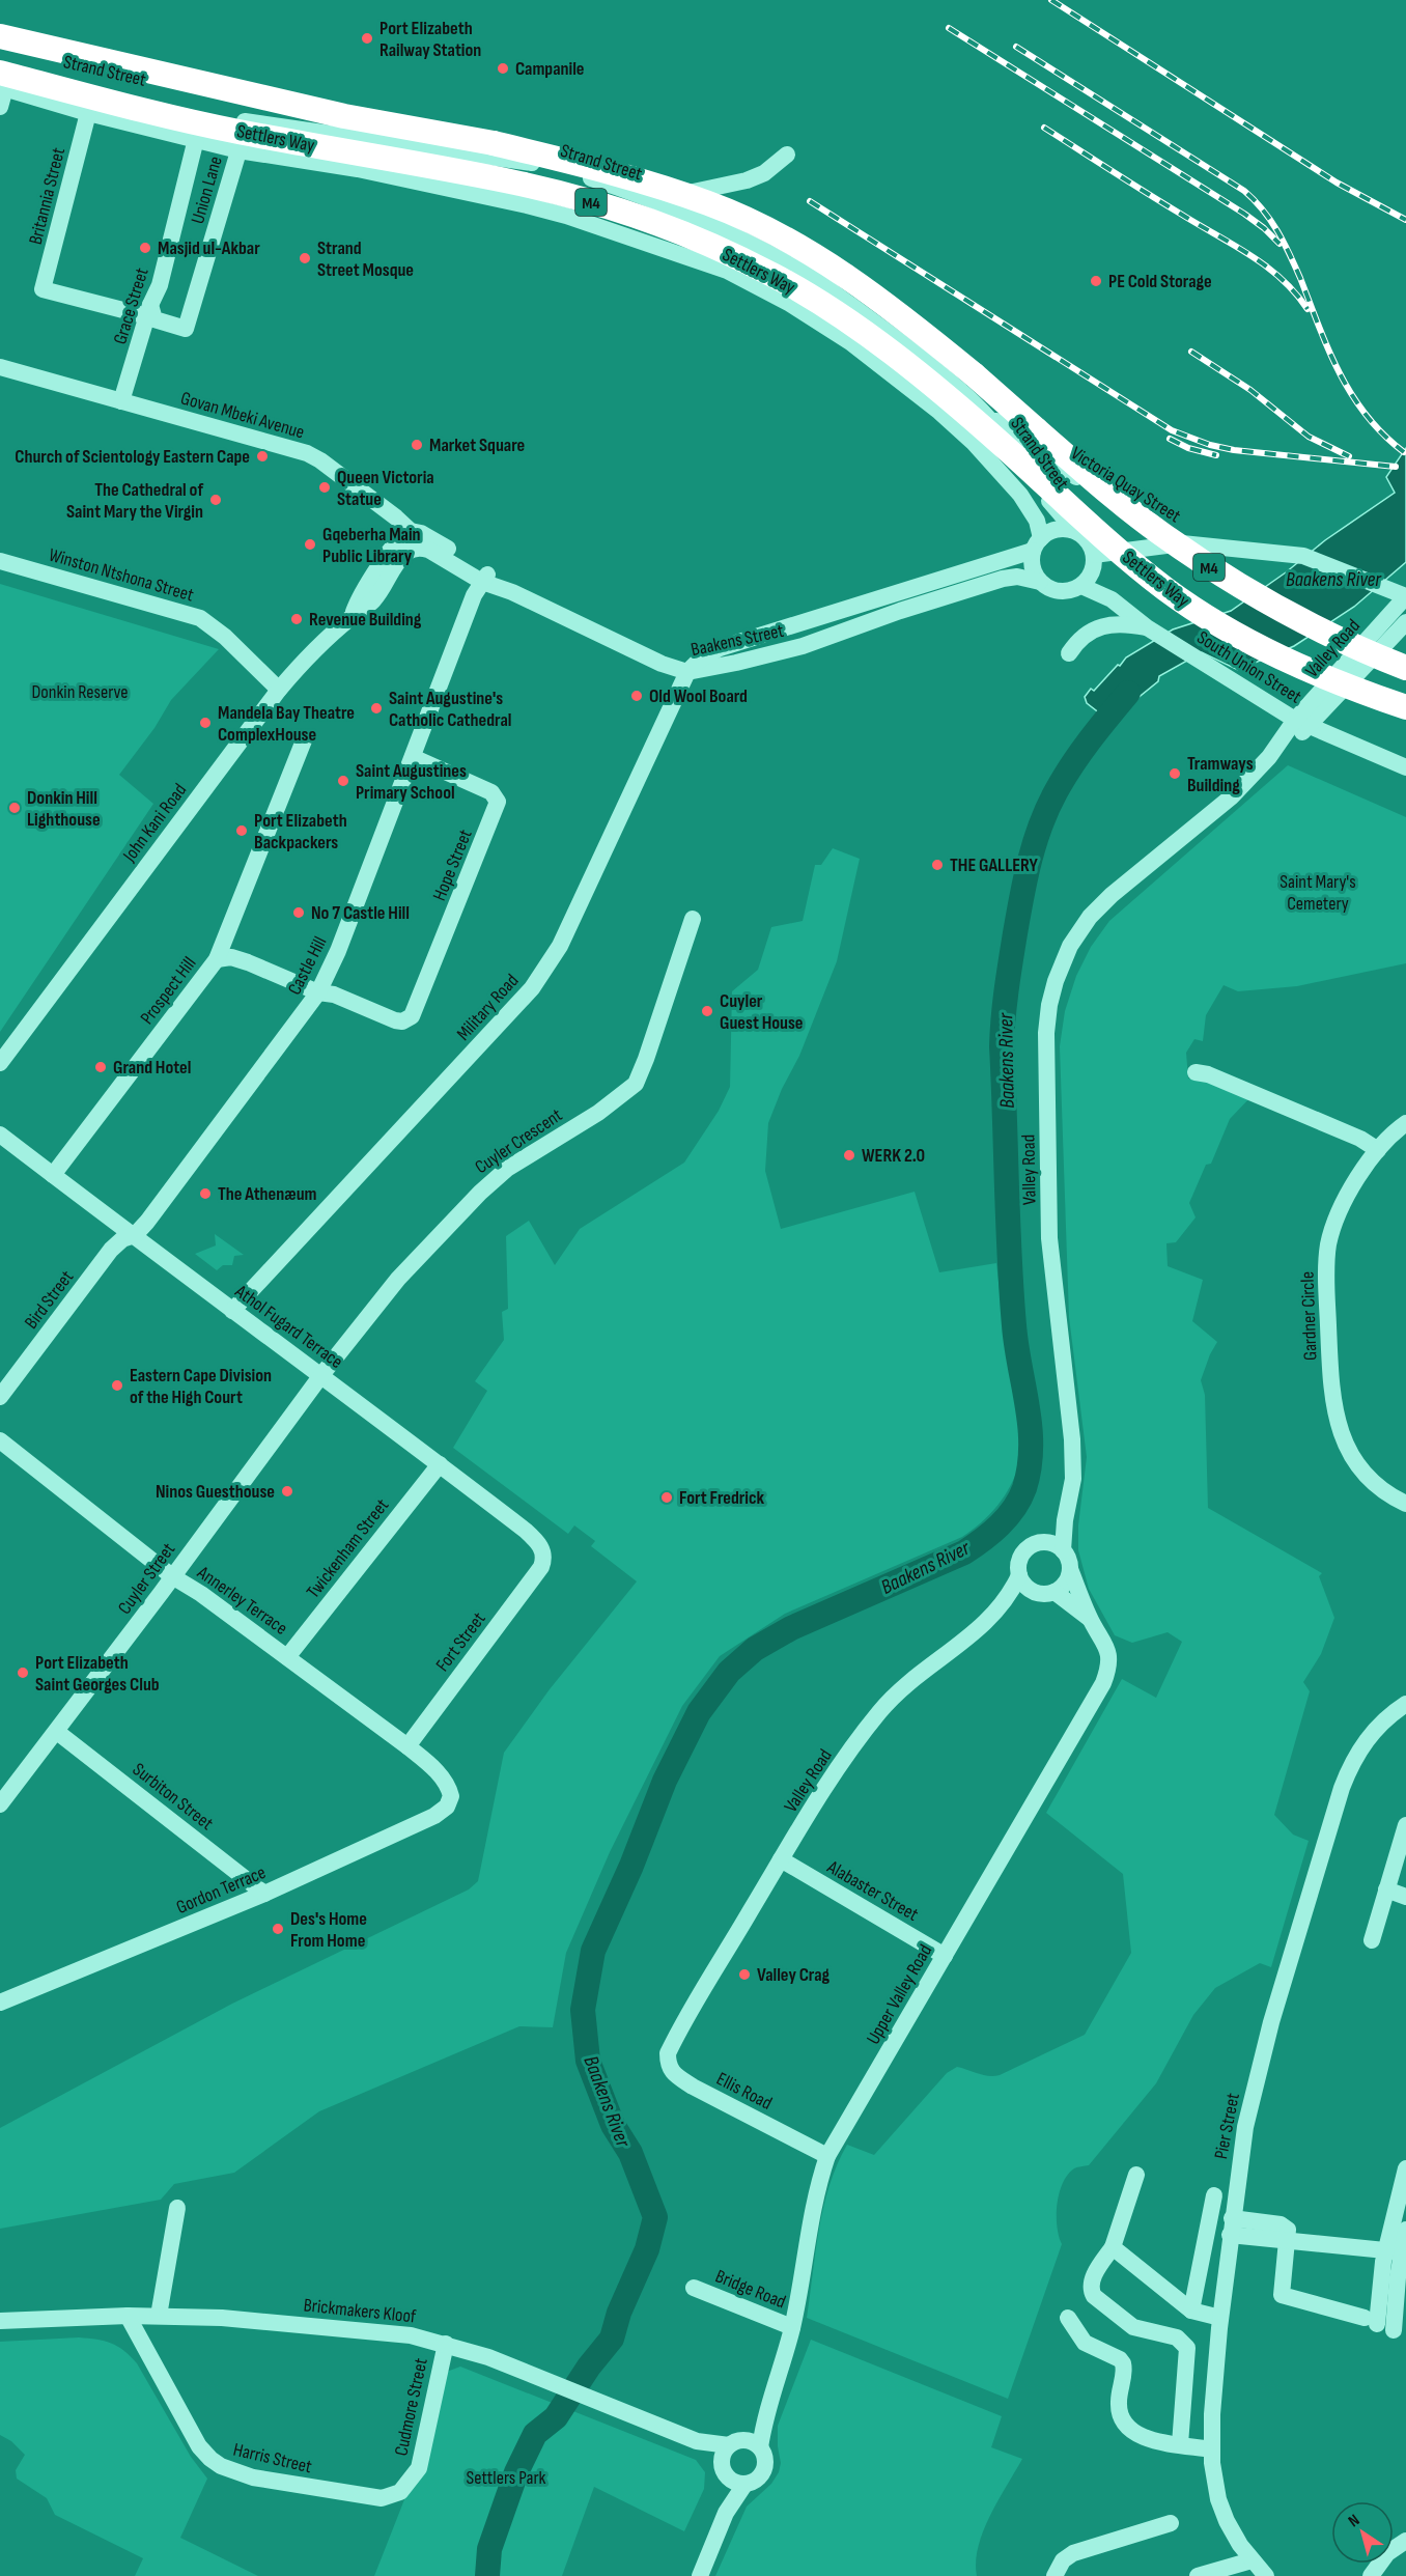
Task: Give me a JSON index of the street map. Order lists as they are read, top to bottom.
{
  "streets": {
    "highway": ["Settlers Way", "M4"],
    "street": [
      "Strand Street",
      "Union Lane",
      "Britannia Street",
      "Grace Street",
      "Govan Mbeki Avenue",
      "Victoria Quay Street",
      "Winston Ntshona Street",
      "Baakens Street",
      "Valley Road",
      "South Union Street",
      "John Kani Road",
      "Hope Street",
      "Castle Hill",
      "Prospect Hill",
      "Military Road",
      "Cuyler Crescent",
      "Bird Street",
      "Gardner Circle",
      "Athol Fugard Terrace",
      "Twickenham Street",
      "Cuyler Street",
      "Annerley Terrace",
      "Fort Street",
      "Surbiton Street",
      "Gordon Terrace",
      "Alabaster Street",
      "Upper Valley Road",
      "Ellis Road",
      "Pier Street",
      "Bridge Road",
      "Brickmakers Kloof",
      "Cudmore Street",
      "Harris Street"
    ]
  },
  "crossings": [
    ["Strand Street", "Union Lane"],
    ["Strand Street", "Grace Street"],
    ["Strand Street", "Victoria Quay Street"],
    ["Strand Street", "Baakens Street"],
    ["Strand Street", "South Union Street"],
    ["Union Lane", "Britannia Street"],
    ["Union Lane", "Grace Street"],
    ["Britannia Street", "Grace Street"],
    ["Grace Street", "Govan Mbeki Avenue"],
    ["Govan Mbeki Avenue", "Baakens Street"],
    ["Govan Mbeki Avenue", "John Kani Road"],
    ["Govan Mbeki Avenue", "Castle Hill"],
    ["Govan Mbeki Avenue", "Military Road"],
    ["Winston Ntshona Street", "John Kani Road"],
    ["Baakens Street", "South Union Street"],
    ["Baakens Street", "Military Road"],
    ["Valley Road", "South Union Street"],
    ["Valley Road", "Alabaster Street"],
    ["Valley Road", "Upper Valley Road"],
    ["Valley Road", "Ellis Road"],
    ["Hope Street", "Castle Hill"],
    ["Castle Hill", "Bird Street"],
    ["Castle Hill", "Athol Fugard Terrace"],
    ["Prospect Hill", "Athol Fugard Terrace"],
    ["Military Road", "Athol Fugard Terrace"],
    ["Cuyler Crescent", "Athol Fugard Terrace"],
    ["Cuyler Crescent", "Cuyler Street"],
    ["Bird Street", "Athol Fugard Terrace"],
    ["Athol Fugard Terrace", "Twickenham Street"],
    ["Athol Fugard Terrace", "Cuyler Street"],
    ["Athol Fugard Terrace", "Fort Street"],
    ["Twickenham Street", "Annerley Terrace"],
    ["Cuyler Street", "Annerley Terrace"],
    ["Cuyler Street", "Surbiton Street"],
    ["Annerley Terrace", "Fort Street"],
    ["Annerley Terrace", "Gordon Terrace"],
    ["Surbiton Street", "Gordon Terrace"],
    ["Alabaster Street", "Upper Valley Road"],
    ["Upper Valley Road", "Ellis Road"],
    ["Upper Valley Road", "Bridge Road"],
    ["Upper Valley Road", "Brickmakers Kloof"],
    ["Brickmakers Kloof", "Cudmore Street"],
    ["Brickmakers Kloof", "Harris Street"],
    ["Cudmore Street", "Harris Street"]
  ],
  "water": ["Baakens River"],
  "parks": ["Donkin Reserve", "Saint Mary's Cemetery", "Settlers Park"],
  "places": [
    "Port Elizabeth Railway Station",
    "Campanile",
    "Masjid ul-Akbar",
    "Strand Street Mosque",
    "PE Cold Storage",
    "Market Square",
    "Church of Scientology Eastern Cape",
    "Queen Victoria Statue",
    "The Cathedral of Saint Mary the Virgin",
    "Gqeberha Main Public Library",
    "Revenue Building",
    "Old Wool Board",
    "Saint Augustine's Catholic Cathedral",
    "Mandela Bay Theatre ComplexHouse",
    "Tramways Building",
    "Saint Augustines Primary School",
    "Donkin Hill Lighthouse",
    "Port Elizabeth Backpackers",
    "THE GALLERY",
    "No 7 Castle Hill",
    "Cuyler Guest House",
    "Grand Hotel",
    "WERK 2.0",
    "The Athenæum",
    "Eastern Cape Division of the High Court",
    "Ninos Guesthouse",
    "Fort Fredrick",
    "Port Elizabeth Saint Georges Club",
    "Des's Home From Home",
    "Valley Crag"
  ],
  "north": "top left"
}
